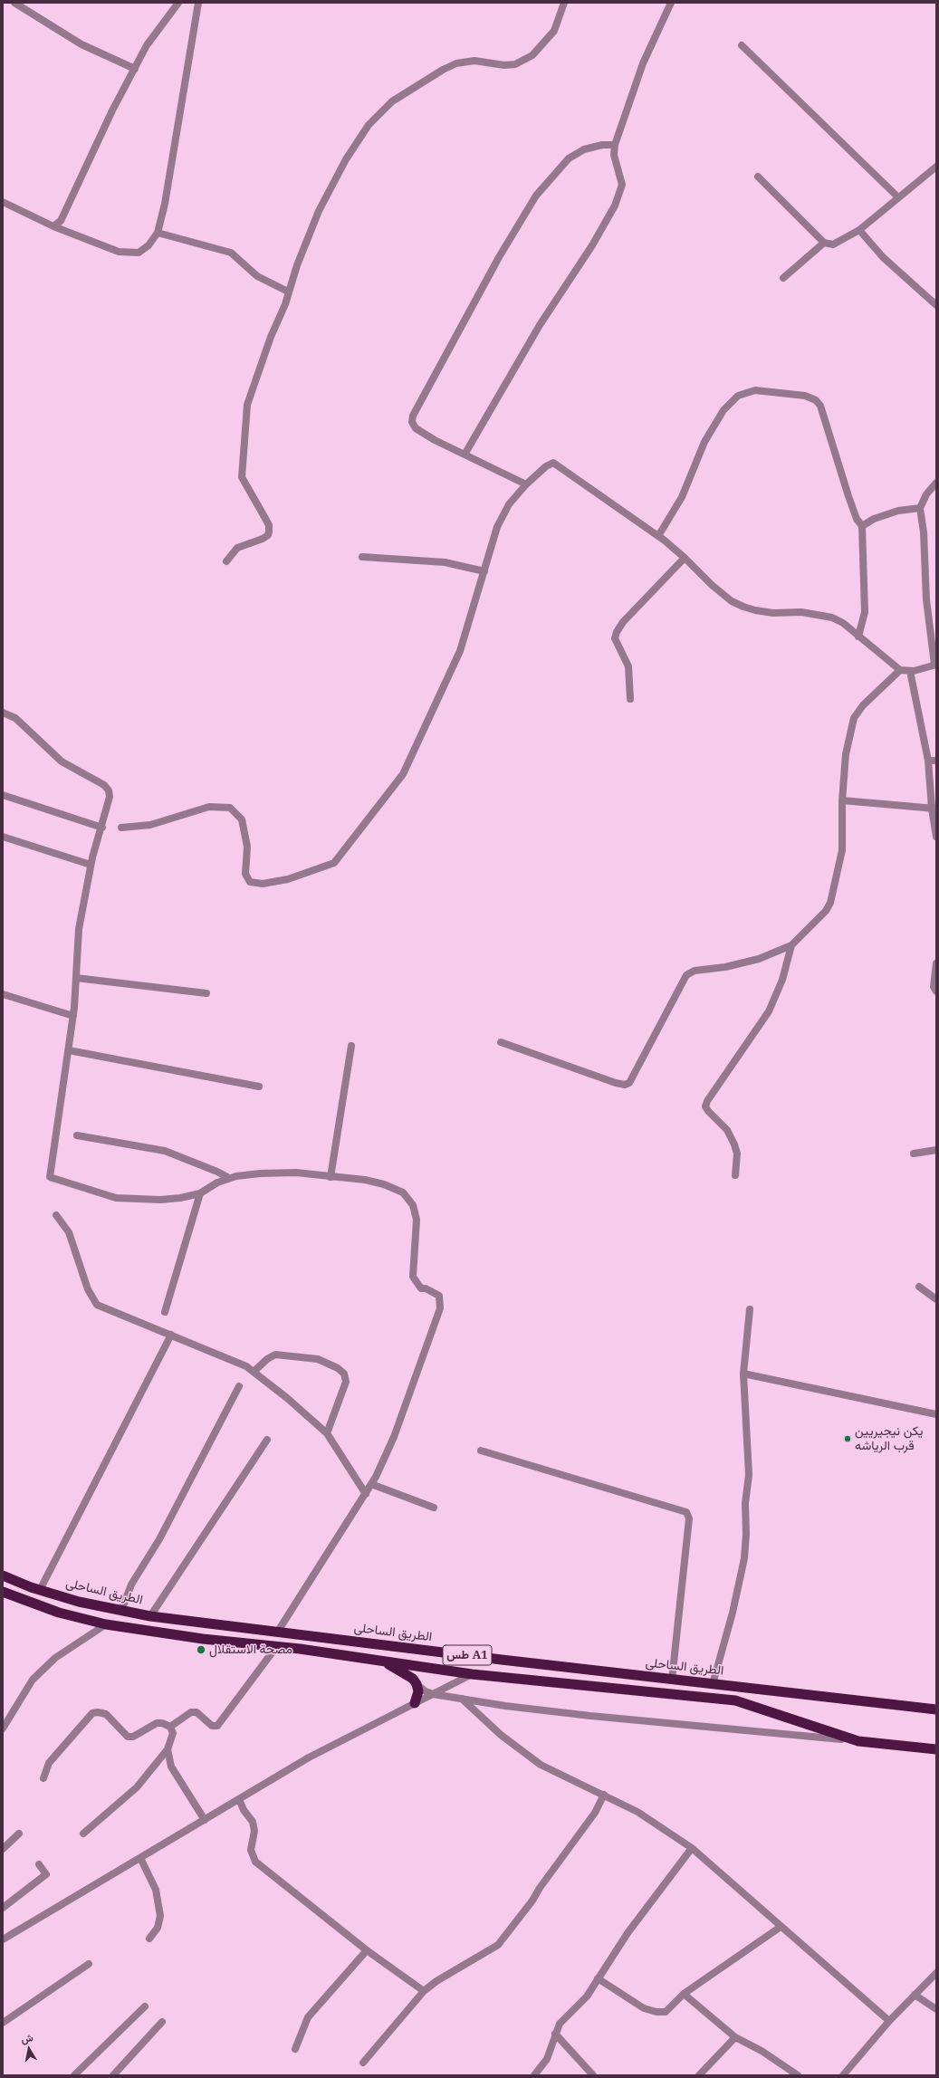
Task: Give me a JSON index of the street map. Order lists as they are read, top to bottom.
{
  "streets": {
    "highway": ["الطريق الساحلى", "طس A1"]
  },
  "places": ["يكن نيجيريين قرب الرياشه", "مصحة الاستقلال"],
  "north": "top"
}
